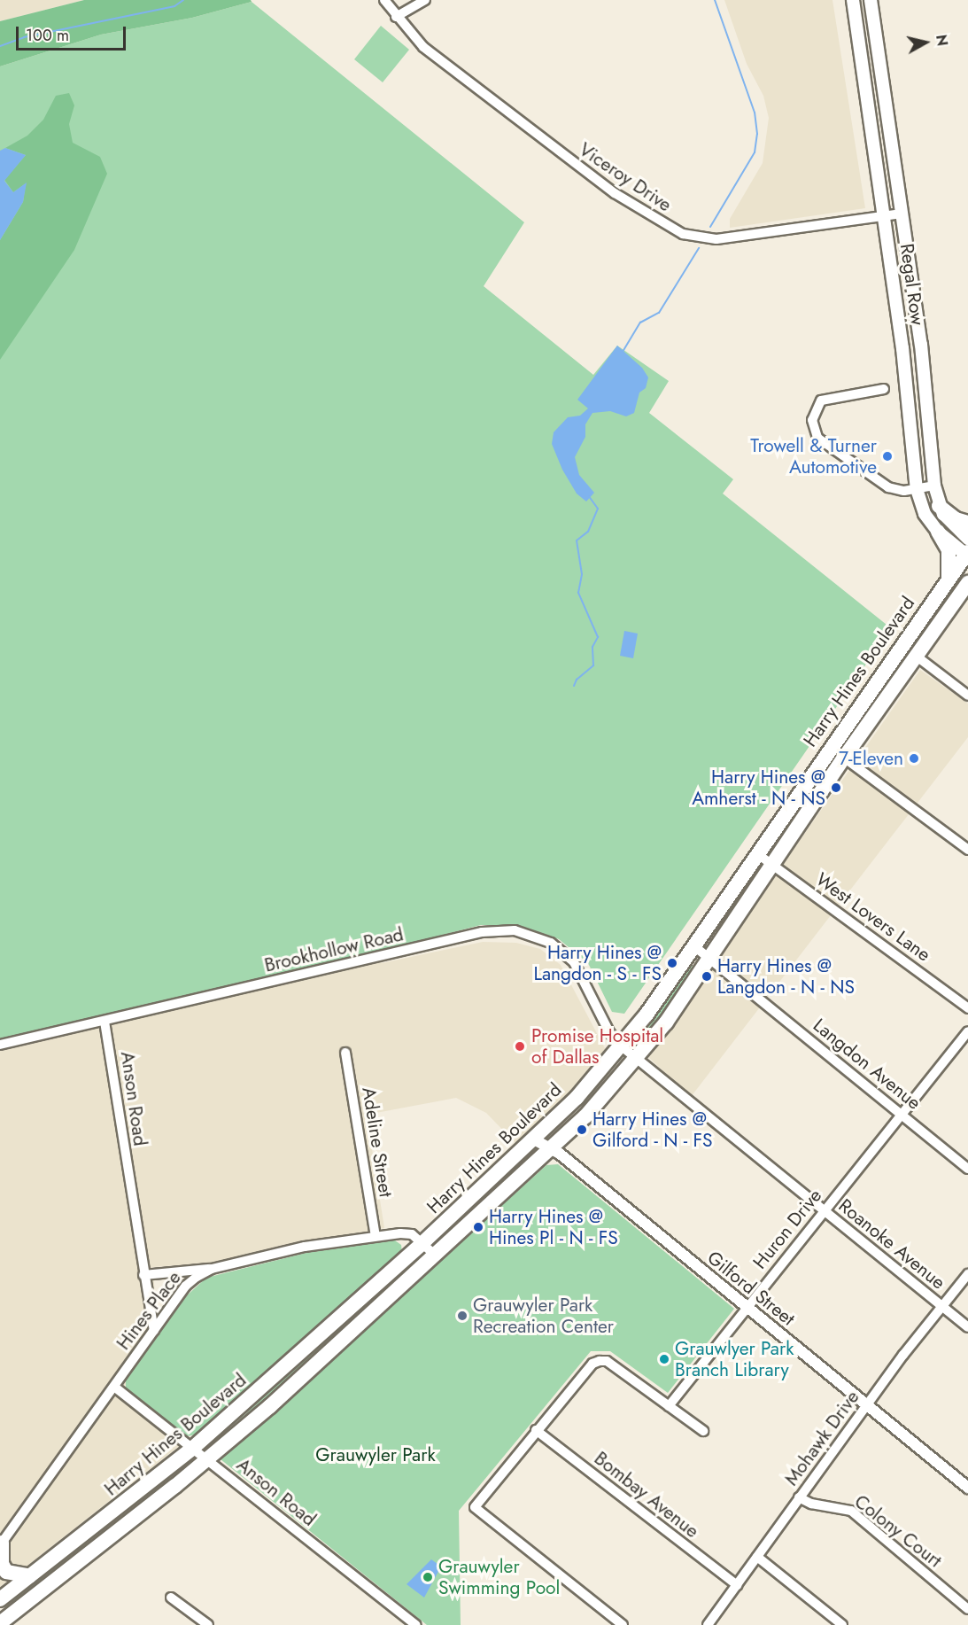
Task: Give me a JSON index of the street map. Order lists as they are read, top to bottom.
{
  "streets": {
    "main road": ["Regal Row", "Harry Hines Boulevard"],
    "street": [
      "Viceroy Drive",
      "West Lovers Lane",
      "Brookhollow Road",
      "Langdon Avenue",
      "Anson Road",
      "Adeline Street",
      "Huron Drive",
      "Roanoke Avenue",
      "Gilford Street",
      "Hines Place",
      "Mohawk Drive",
      "Bombay Avenue",
      "Colony Court"
    ]
  },
  "crossings": [
    ["Viceroy Drive", "Regal Row"],
    ["Regal Row", "Harry Hines Boulevard"],
    ["Harry Hines Boulevard", "West Lovers Lane"],
    ["Harry Hines Boulevard", "Brookhollow Road"],
    ["Harry Hines Boulevard", "Langdon Avenue"],
    ["Harry Hines Boulevard", "Anson Road"],
    ["Harry Hines Boulevard", "Roanoke Avenue"],
    ["Harry Hines Boulevard", "Gilford Street"],
    ["Harry Hines Boulevard", "Hines Place"],
    ["Brookhollow Road", "Anson Road"],
    ["Brookhollow Road", "Roanoke Avenue"],
    ["Langdon Avenue", "Huron Drive"],
    ["Anson Road", "Hines Place"],
    ["Adeline Street", "Hines Place"],
    ["Huron Drive", "Roanoke Avenue"],
    ["Huron Drive", "Gilford Street"],
    ["Roanoke Avenue", "Mohawk Drive"],
    ["Gilford Street", "Mohawk Drive"],
    ["Mohawk Drive", "Bombay Avenue"],
    ["Mohawk Drive", "Colony Court"]
  ],
  "parks": ["Grauwyler Park"],
  "places": [
    "Trowell & Turner Automotive",
    "7-Eleven",
    "Harry Hines @ Amherst - N - NS",
    "Harry Hines @ Langdon - S - FS",
    "Harry Hines @ Langdon - N - NS",
    "Promise Hospital of Dallas",
    "Harry Hines @ Gilford - N - FS",
    "Harry Hines @ Hines Pl - N - FS",
    "Grauwyler Park Recreation Center",
    "Grauwlyer Park Branch Library",
    "Grauwyler Swimming Pool"
  ],
  "scale_bar": "100 m",
  "north": "right"
}
